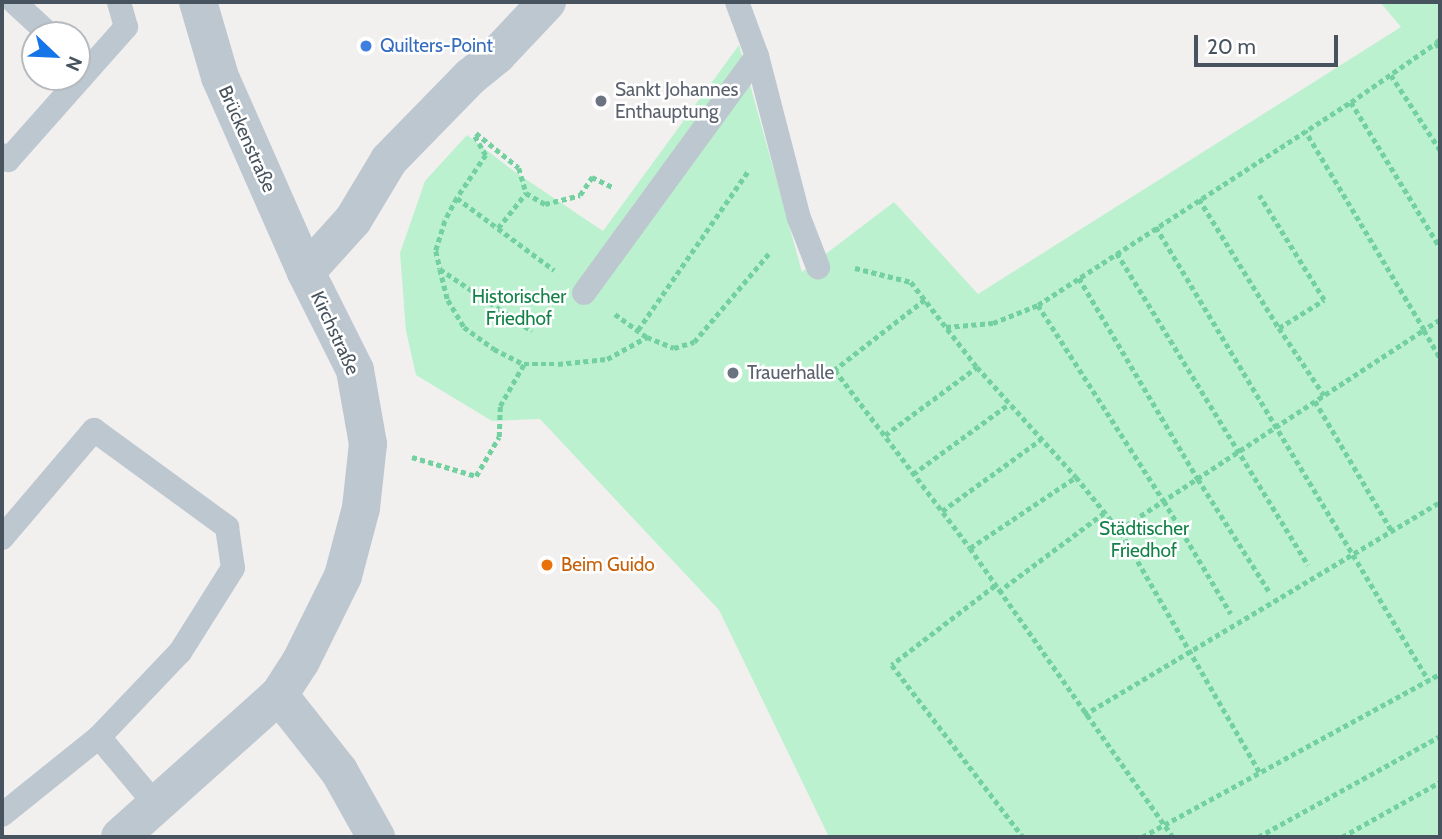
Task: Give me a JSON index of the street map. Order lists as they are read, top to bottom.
{
  "streets": {
    "street": ["Brückenstraße", "Kirchstraße"]
  },
  "crossings": [
    ["Brückenstraße", "Kirchstraße"]
  ],
  "parks": ["Historischer Friedhof", "Städtischer Friedhof"],
  "places": [
    "Quilters-Point",
    "Sankt Johannes Enthauptung",
    "Trauerhalle",
    "Beim Guido"
  ],
  "scale_bar": "20 m",
  "north": "bottom right"
}
